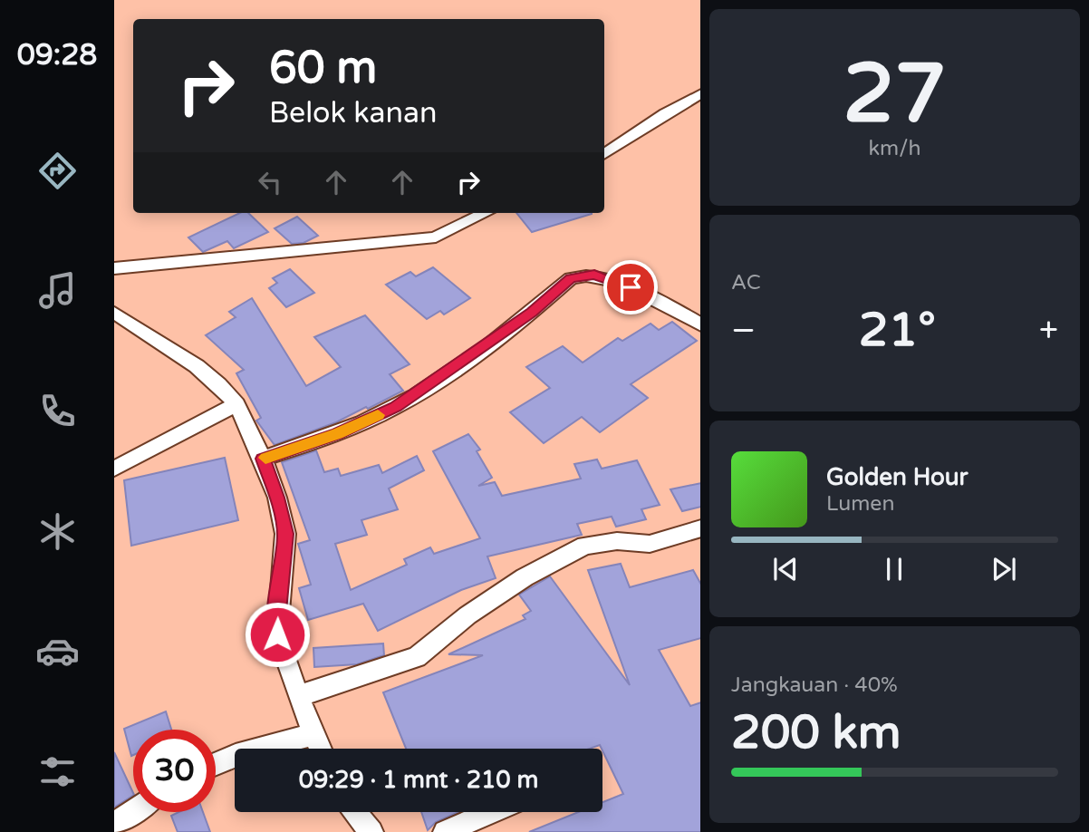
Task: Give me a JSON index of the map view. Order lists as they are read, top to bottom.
{
  "page": {
    "tabs": "09:28",
    "tile": [
      ["27", "km/h"],
      "AC",
      ["Jangkauan · 40%", "200 km"]
    ],
    "turn": ["60 m", "Belok kanan"],
    "heat": ["−", "21°", "+"],
    "song": ["Golden Hour", "Lumen"],
    "limit": "30",
    "trip": "09:29 · 1 mnt · 210 m"
  }
}
